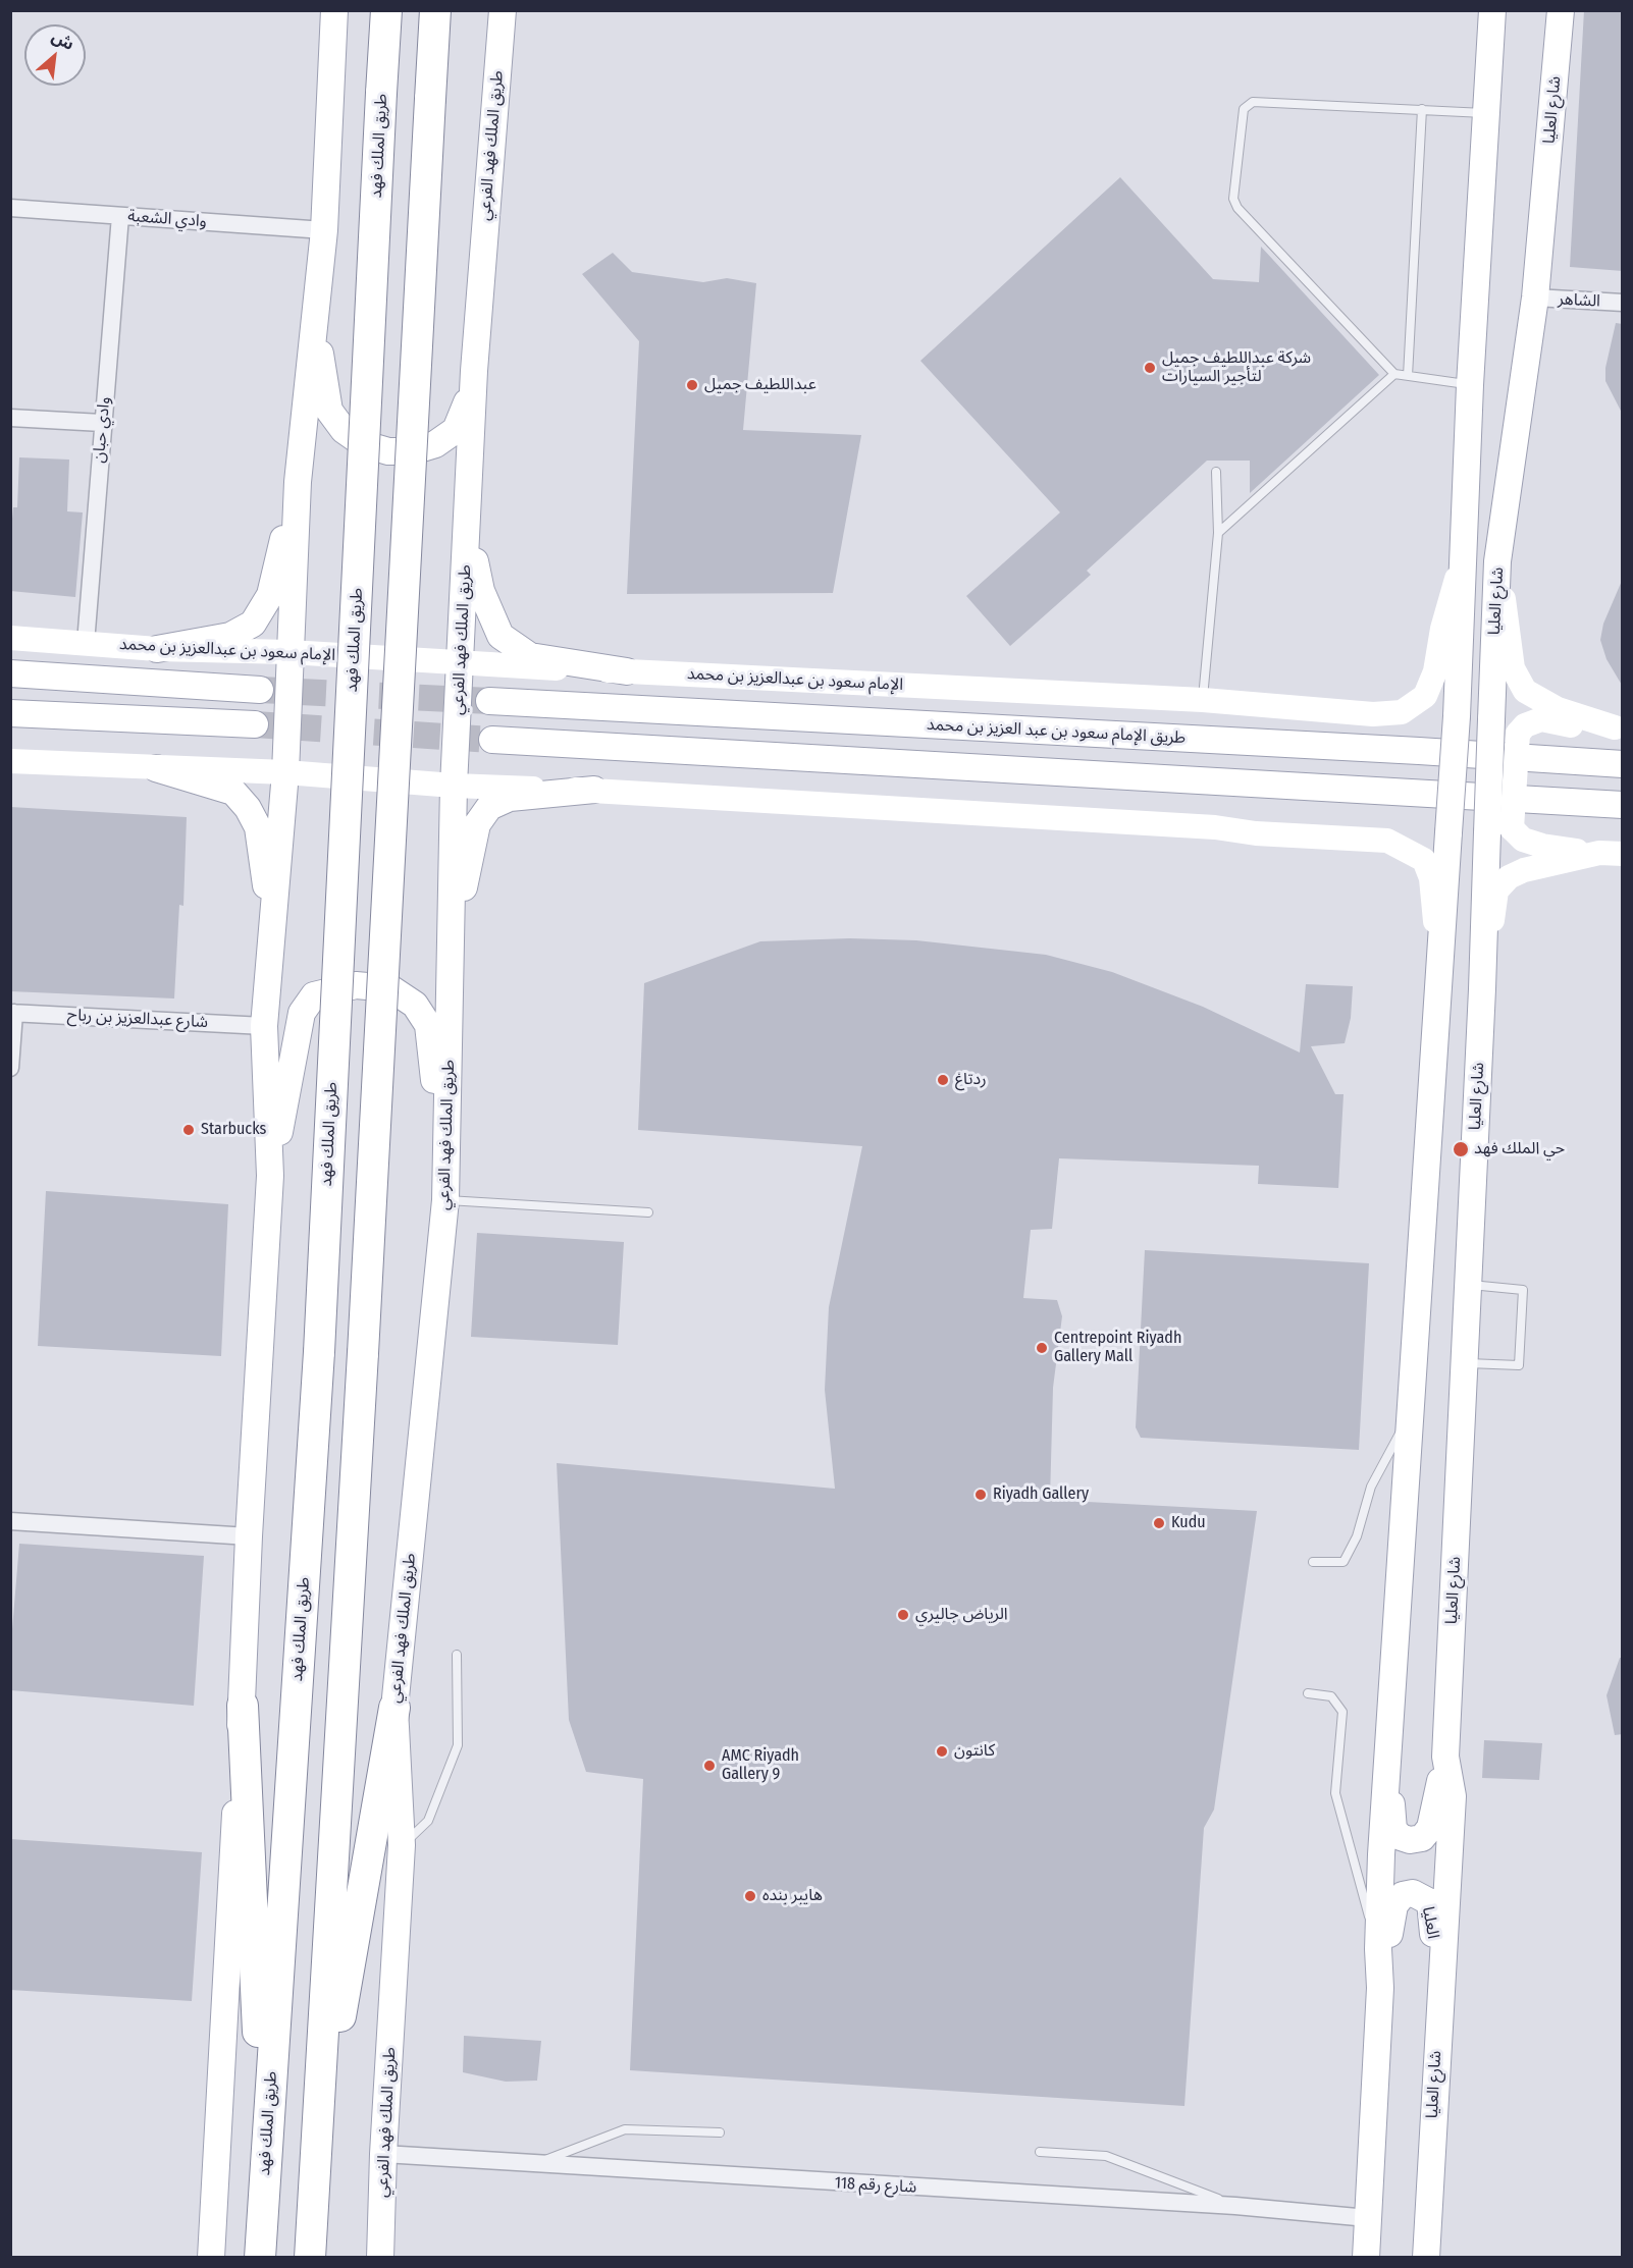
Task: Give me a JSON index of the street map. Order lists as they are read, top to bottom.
{
  "streets": {
    "highway": ["طريق الملك فهد"],
    "main road": [
      "شارع العليا",
      "طريق الملك فهد الفرعي",
      "طريق الإمام سعود بن عبد العزيز بن محمد",
      "العليا"
    ],
    "street": [
      "وادي الشعبة",
      "الشاهر",
      "وادي حبان",
      "الإمام سعود بن عبدالعزيز بن محمد",
      "شارع عبدالعزيز بن رباح",
      "شارع رقم 118"
    ]
  },
  "crossings": [
    ["شارع العليا", "الشاهر"],
    ["شارع العليا", "الإمام سعود بن عبدالعزيز بن محمد"],
    ["شارع العليا", "العليا"],
    ["شارع العليا", "شارع رقم 118"],
    ["طريق الملك فهد الفرعي", "الإمام سعود بن عبدالعزيز بن محمد"],
    ["طريق الملك فهد الفرعي", "شارع رقم 118"],
    ["وادي الشعبة", "وادي حبان"],
    ["وادي حبان", "الإمام سعود بن عبدالعزيز بن محمد"]
  ],
  "places": [
    "شركة عبداللطيف جميل لتأجير السيارات",
    "عبداللطيف جميل",
    "ردتاغ",
    "Starbucks",
    "حي الملك فهد",
    "Centrepoint Riyadh Gallery Mall",
    "Riyadh Gallery",
    "Kudu",
    "الرياض جاليري",
    "كانتون",
    "AMC Riyadh Gallery 9",
    "هايبر بنده"
  ],
  "north": "top right"
}
